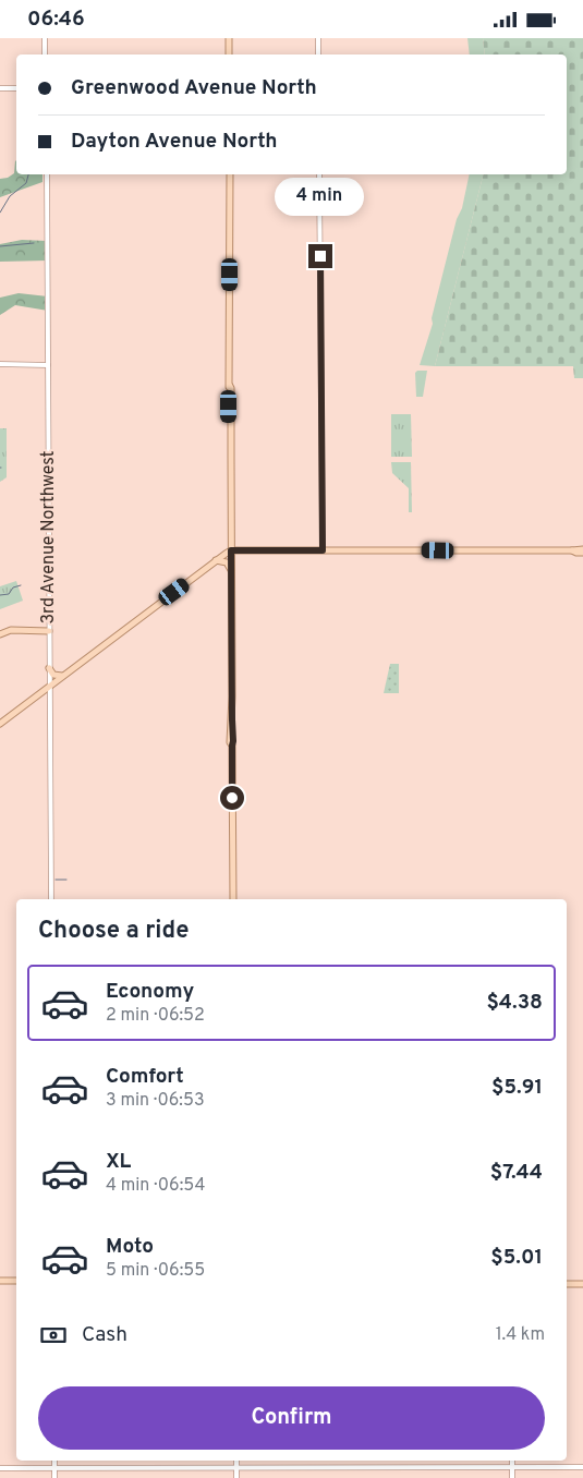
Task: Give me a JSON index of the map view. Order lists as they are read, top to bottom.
{
  "streets": {
    "street": ["3rd Avenue Northwest"]
  },
  "page": {
    "status": "06:46",
    "banner": ["Greenwood Avenue North", "Dayton Avenue North"],
    "bubble": "4 min",
    "heading": "Choose a ride",
    "list": [
      {
        "name": "Economy",
        "note": "2 min · 06:52",
        "value": "$4.38"
      },
      {
        "name": "Comfort",
        "note": "3 min · 06:53",
        "value": "$5.91"
      },
      {
        "name": "XL",
        "note": "4 min · 06:54",
        "value": "$7.44"
      },
      {
        "name": "Moto",
        "note": "5 min · 06:55",
        "value": "$5.01"
      }
    ],
    "pay": ["Cash", "1.4 km"],
    "buttons": "Confirm"
  }
}
